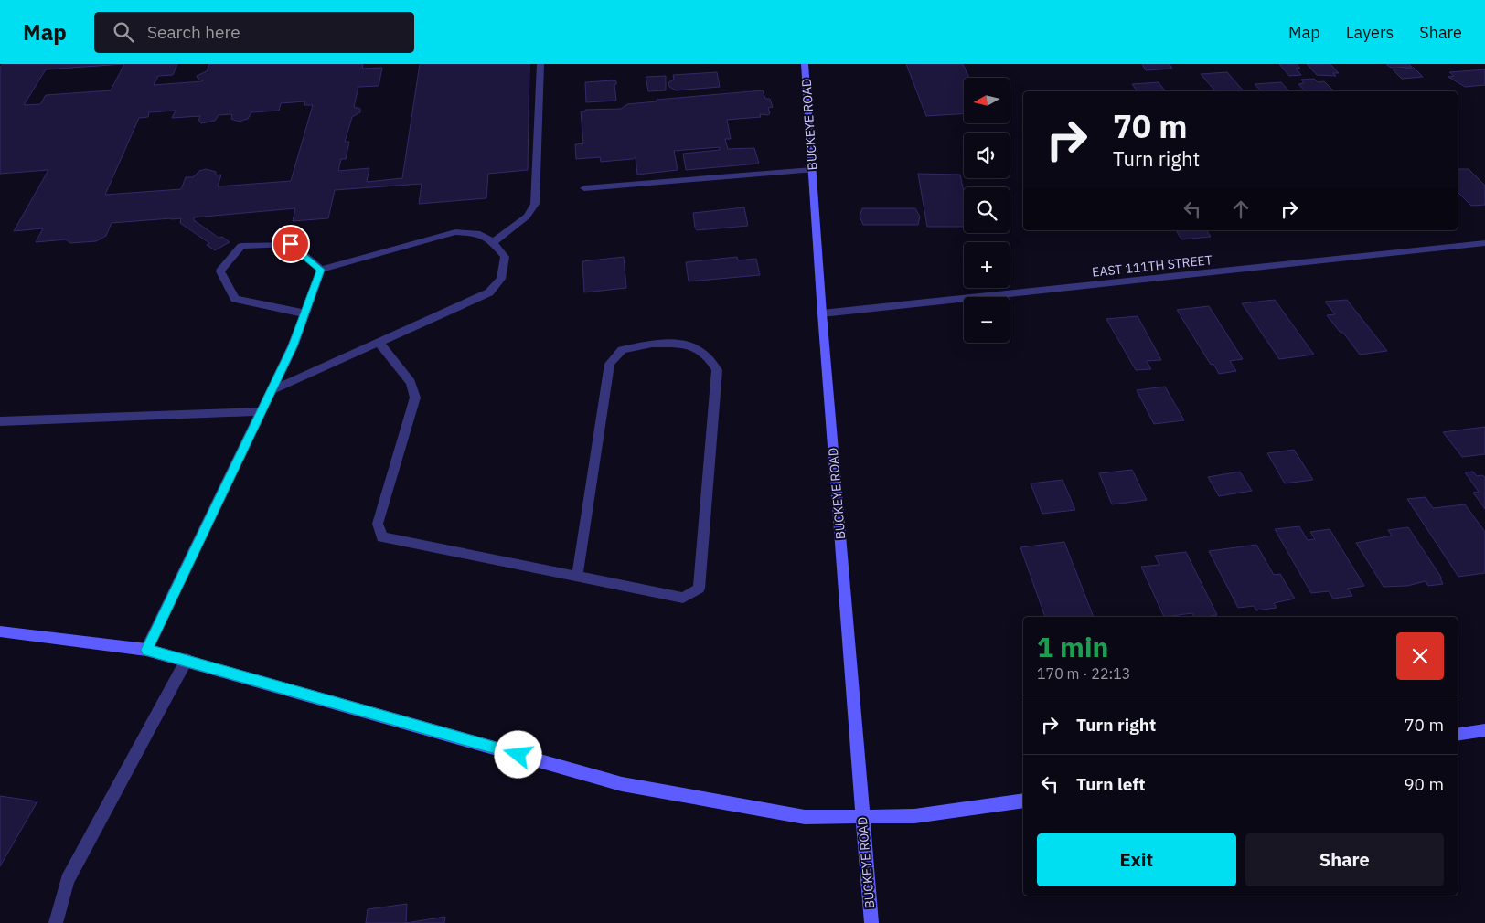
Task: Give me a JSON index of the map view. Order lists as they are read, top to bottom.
{
  "streets": {
    "street": ["BUCKEYE ROAD", "EAST 111TH STREET"]
  },
  "crossings": [
    ["BUCKEYE ROAD", "EAST 111TH STREET"]
  ],
  "north": "left",
  "page": {
    "header": "Map",
    "search": "Search here",
    "nav": ["Map", "Layers", "Share"],
    "map_buttons": ["+", "−"],
    "turn": ["70 m", "Turn right"],
    "heading": ["1 min", "170 m · 22:13"],
    "list": [
      {
        "name": "Turn right",
        "value": "70 m"
      },
      {
        "name": "Turn left",
        "value": "90 m"
      }
    ],
    "buttons": ["Exit", "Share"]
  }
}
